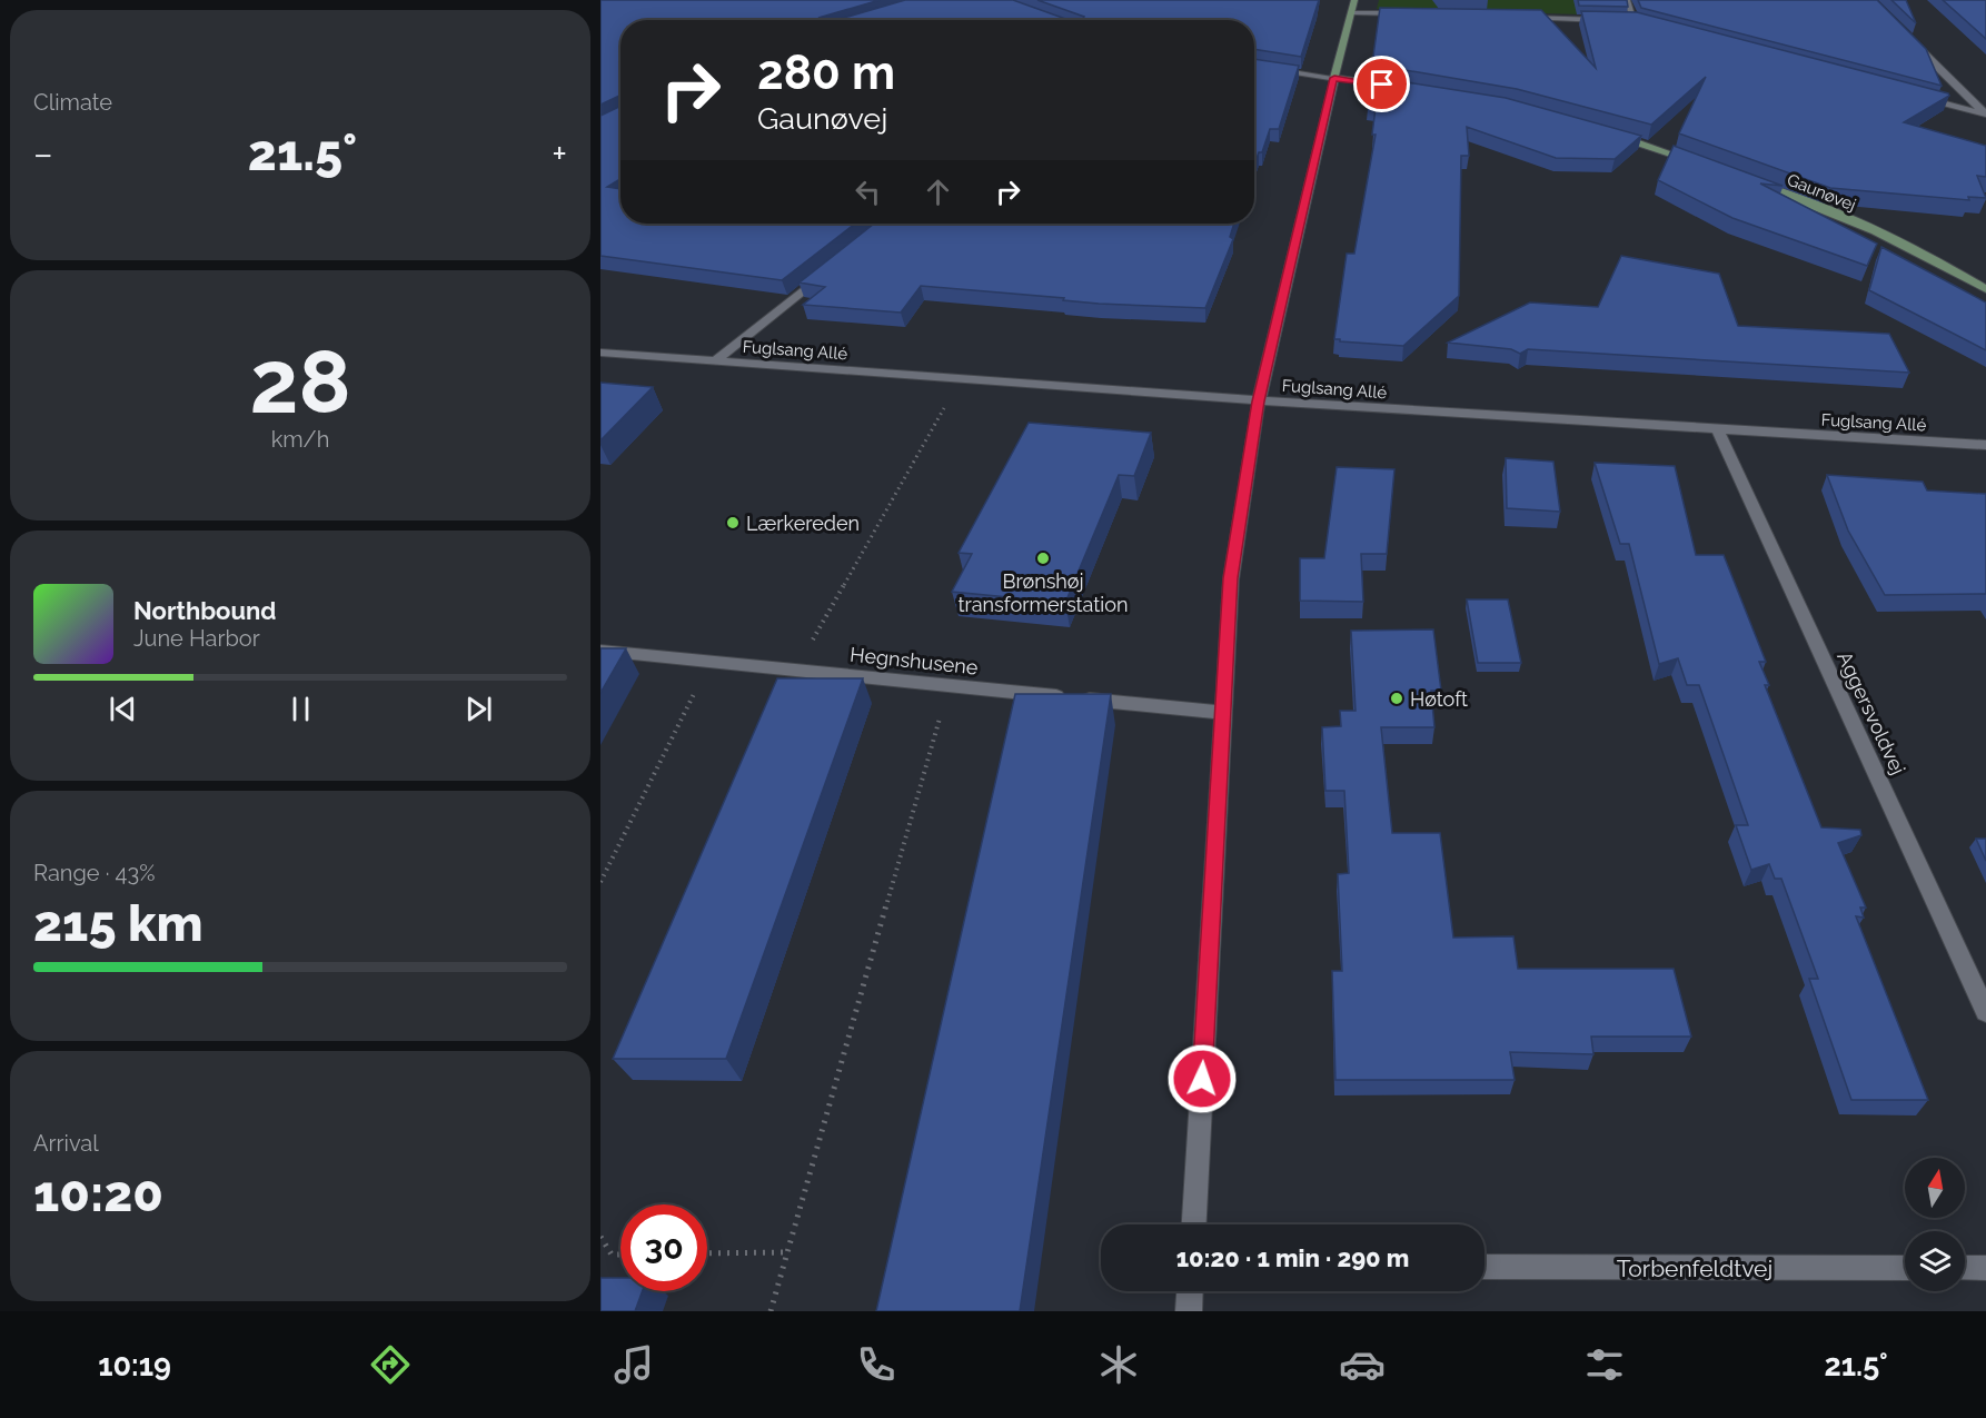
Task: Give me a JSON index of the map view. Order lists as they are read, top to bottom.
{
  "streets": {
    "street": [
      "Gaunøvej",
      "Fuglsang Allé",
      "Hegnshusene",
      "Aggersvoldvej",
      "Torbenfeldtvej"
    ]
  },
  "crossings": [
    ["Fuglsang Allé", "Aggersvoldvej"]
  ],
  "places": ["Lærkereden", "Brønshøj transformerstation", "Høtoft"],
  "north": "top",
  "page": {
    "tile": [
      "Climate",
      ["28", "km/h"],
      ["Range · 43%", "215 km"],
      ["Arrival", "10:20"]
    ],
    "turn": ["280 m", "Gaunøvej"],
    "heat": ["−", "21.5°", "+"],
    "song": ["Northbound", "June Harbor"],
    "limit": "30",
    "trip": "10:20 · 1 min · 290 m",
    "tabs": ["10:19", "21.5°"]
  }
}
